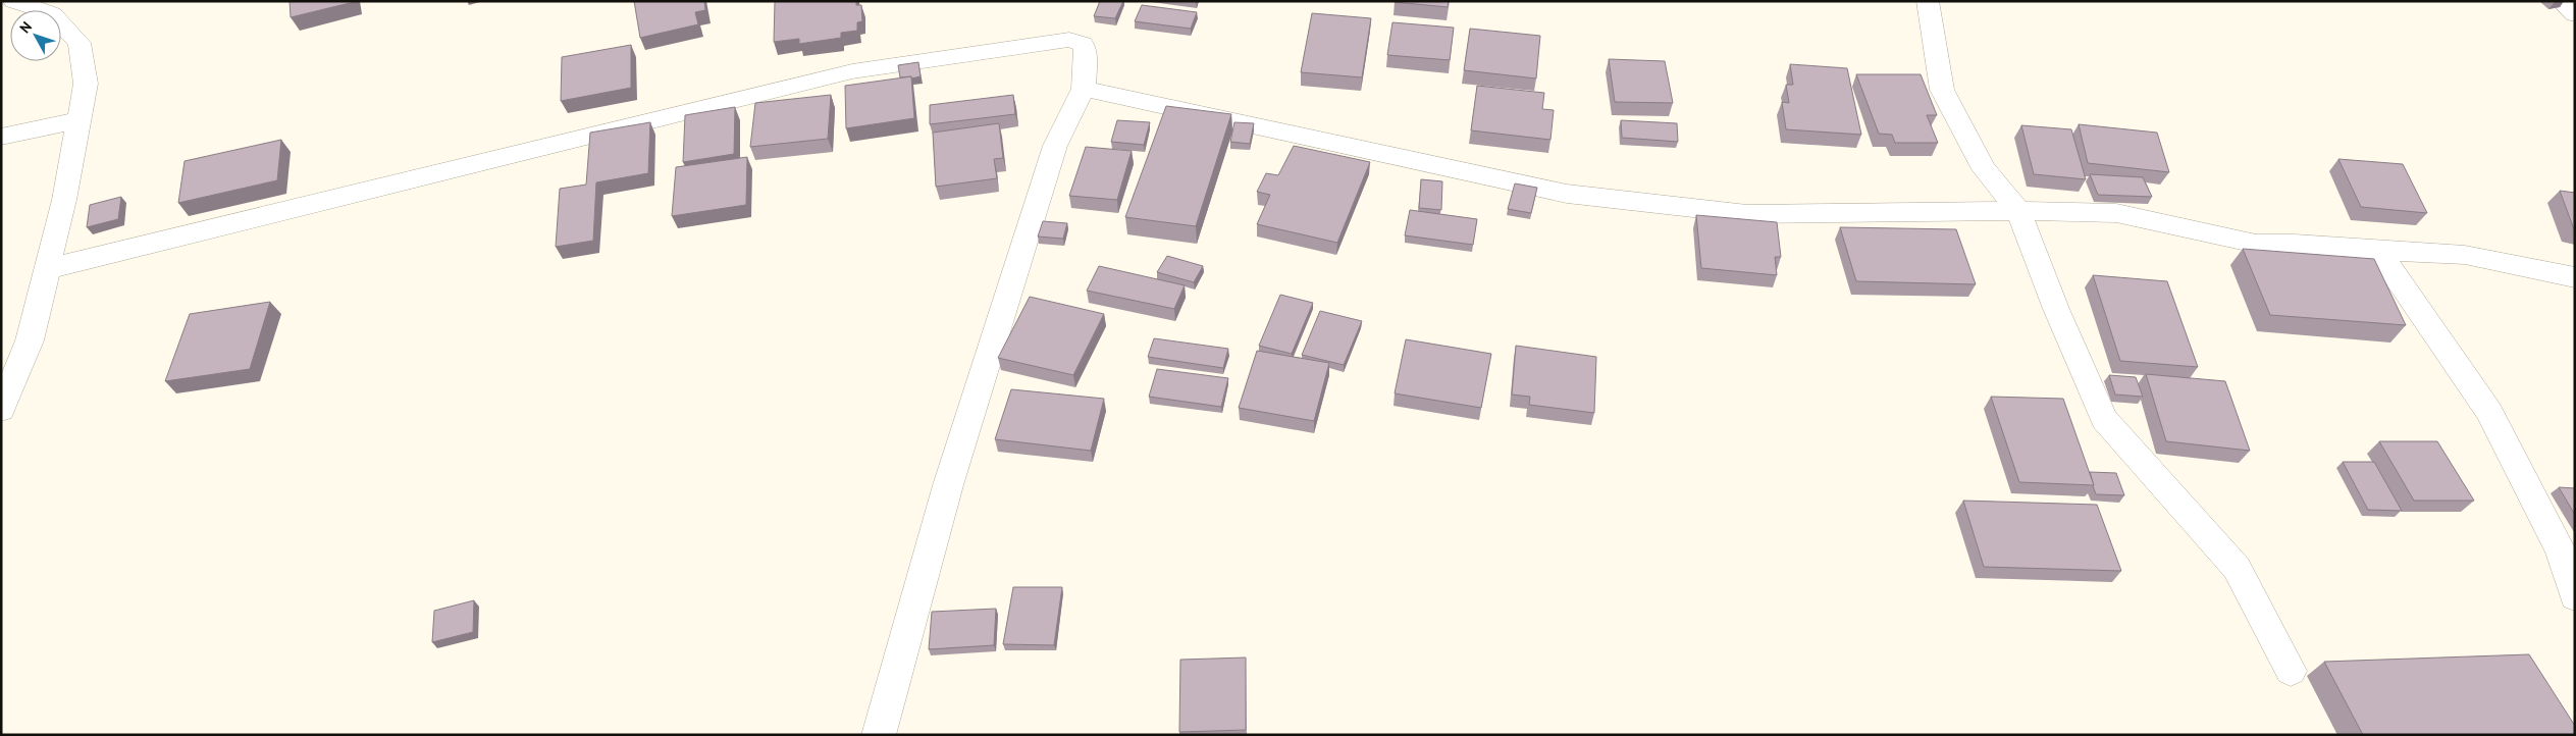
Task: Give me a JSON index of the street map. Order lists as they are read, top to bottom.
{
  "north": "top left"
}
